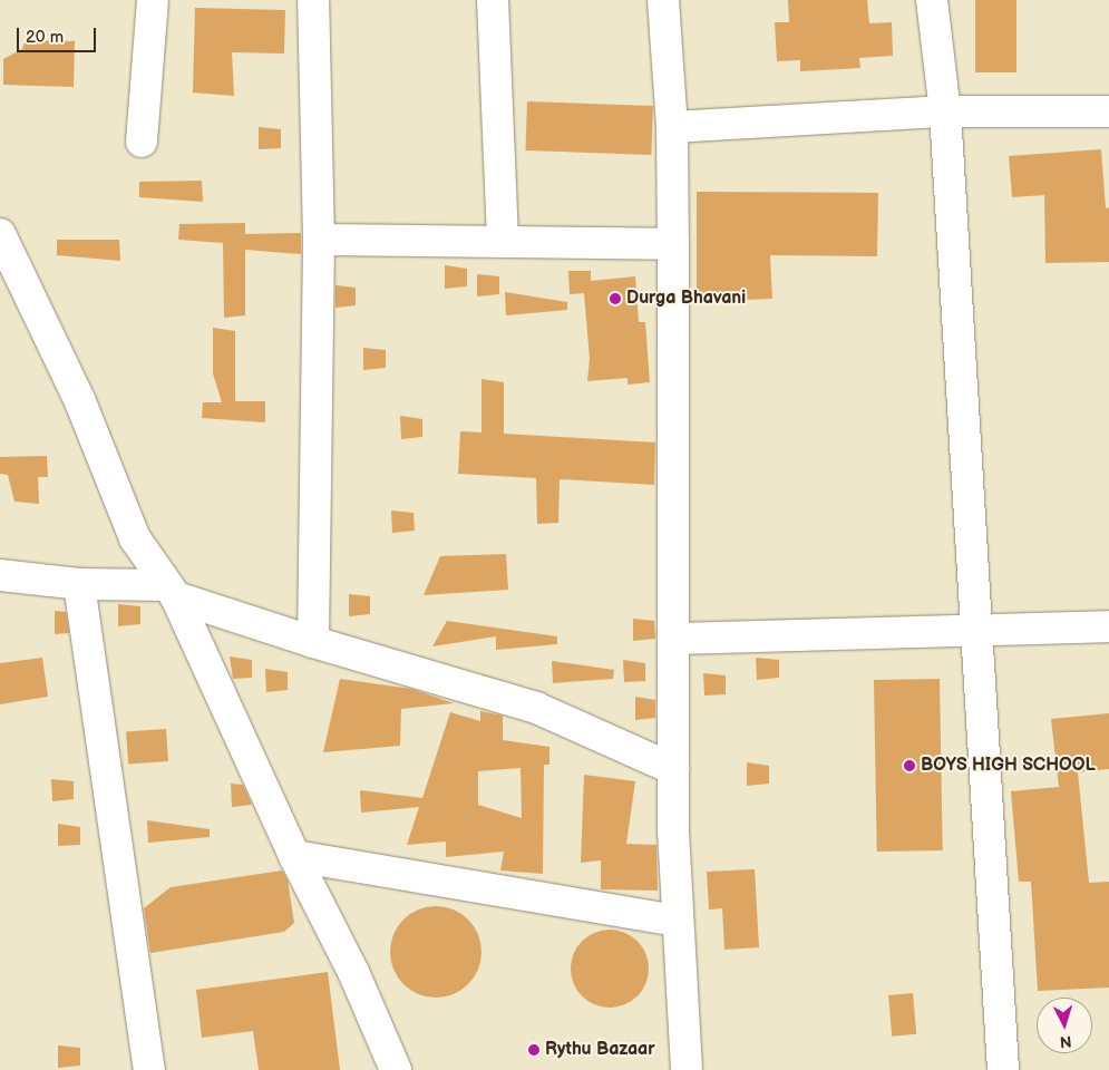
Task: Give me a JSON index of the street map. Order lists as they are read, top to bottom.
{
  "places": ["Durga Bhavani", "BOYS HIGH SCHOOL", "Rythu Bazaar"],
  "scale_bar": "20 m",
  "north": "bottom"
}
